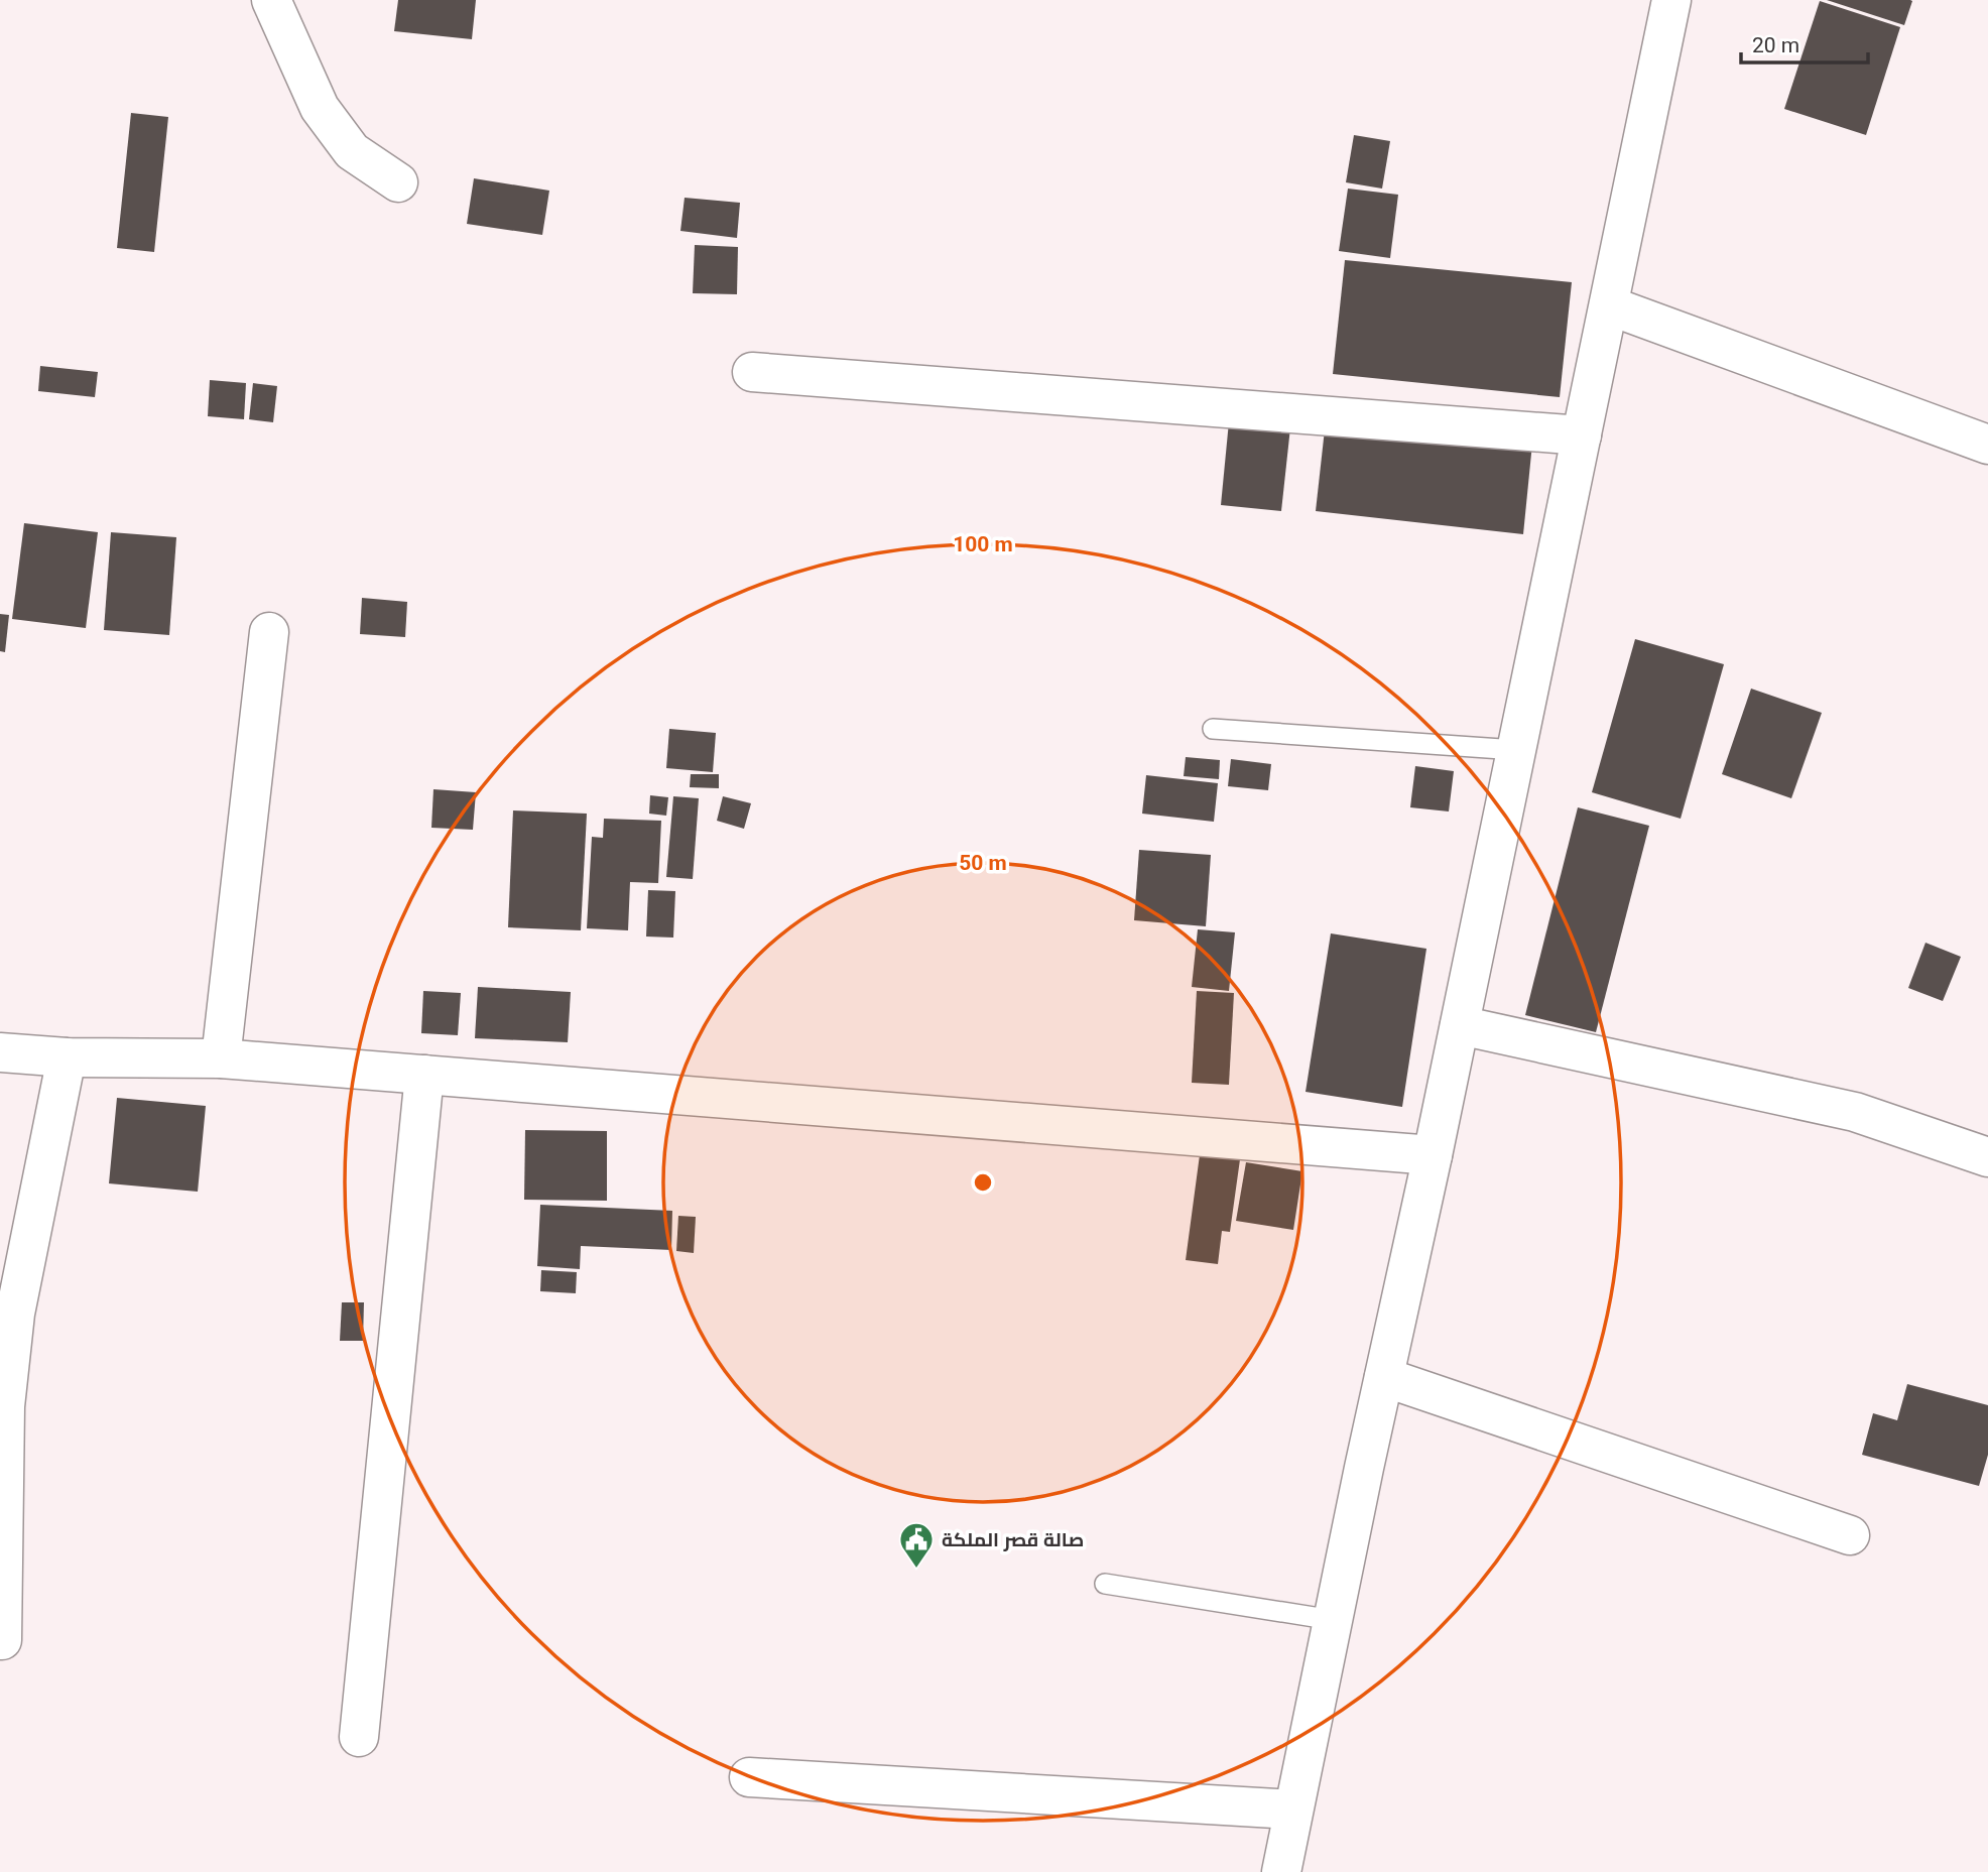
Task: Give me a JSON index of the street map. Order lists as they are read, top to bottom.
{
  "places": {
    "public building": ["صالة قصر الملكة"]
  },
  "scale_bar": "20 m",
  "rings": ["100 m", "50 m"]
}
